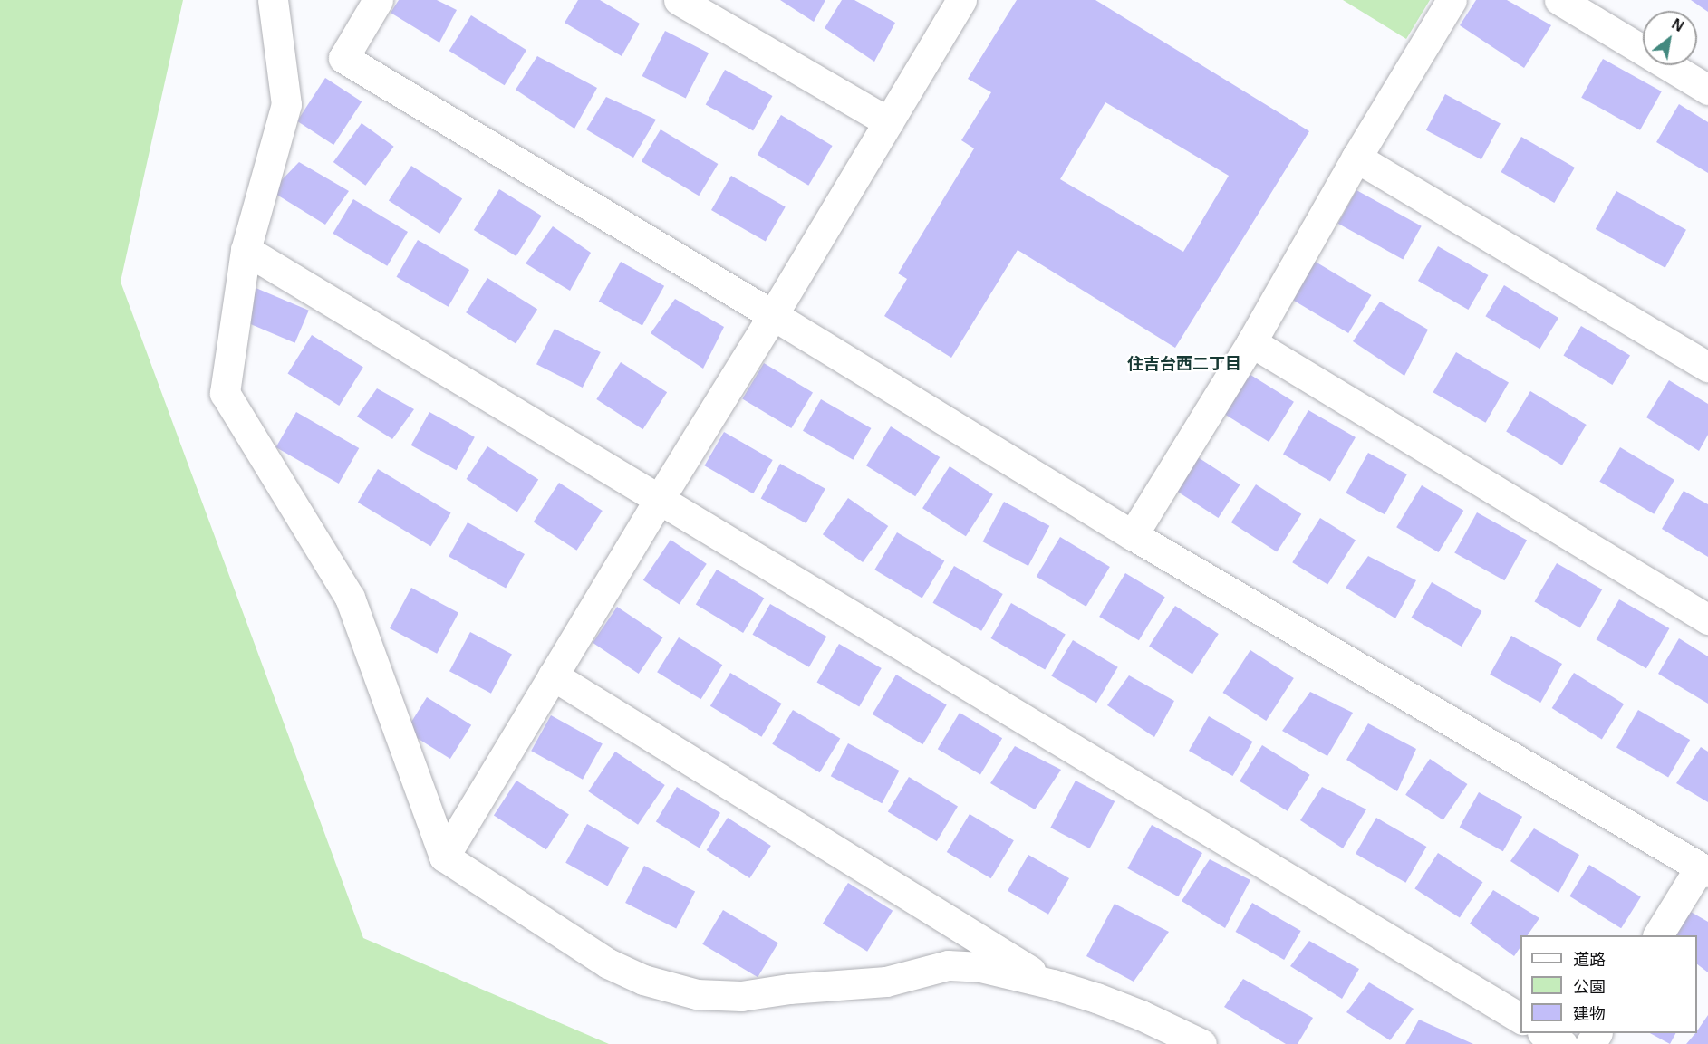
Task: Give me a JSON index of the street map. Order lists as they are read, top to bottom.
{
  "districts": ["住吉台西二丁目"],
  "legend": ["道路", "公園", "建物"],
  "north": "top right"
}
